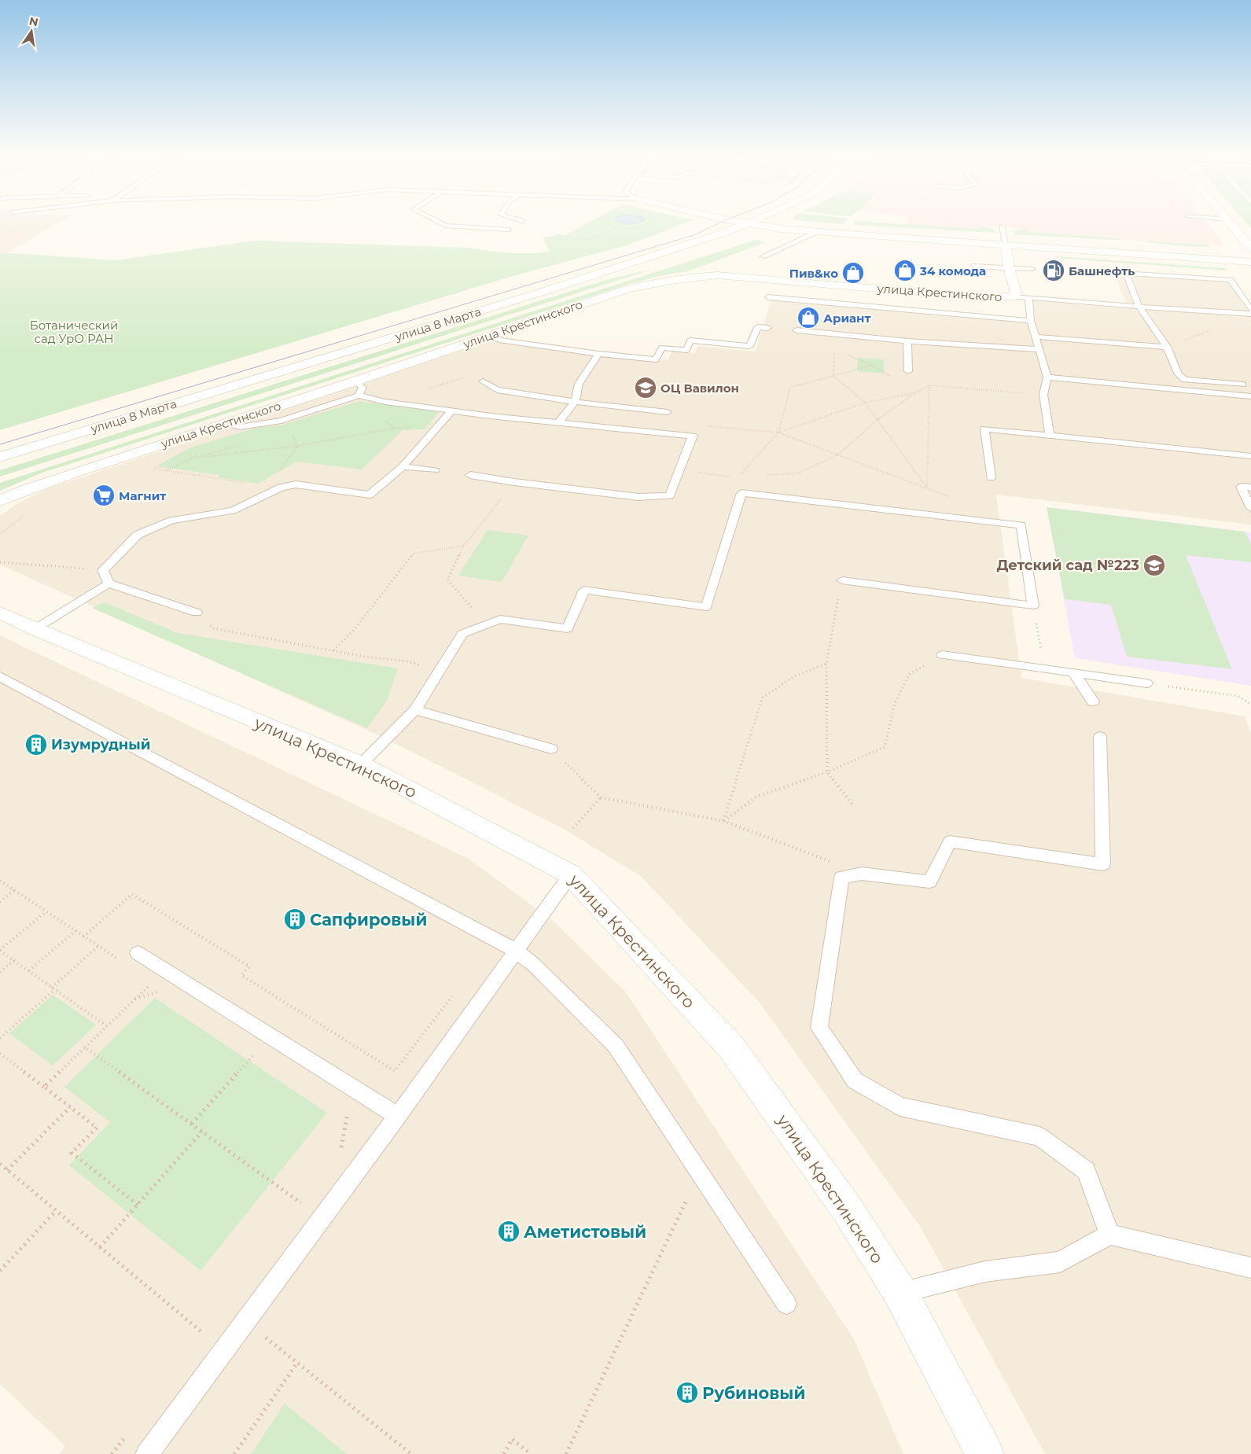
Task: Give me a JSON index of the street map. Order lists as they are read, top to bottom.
{
  "streets": {
    "street": ["улица Крестинского", "улица 8 Марта"]
  },
  "parks": ["Ботанический сад УрО РАН"],
  "places": {
    "shop": ["34 комода", "Пив&ко", "Ариант"],
    "fuel station": ["Башнефть"],
    "school or university": ["ОЦ Вавилон", "Детский сад №223"],
    "supermarket": ["Магнит"],
    "building": [
      "Изумрудный",
      "Сапфировый",
      "Аметистовый",
      "Рубиновый"
    ]
  },
  "north": "top"
}
